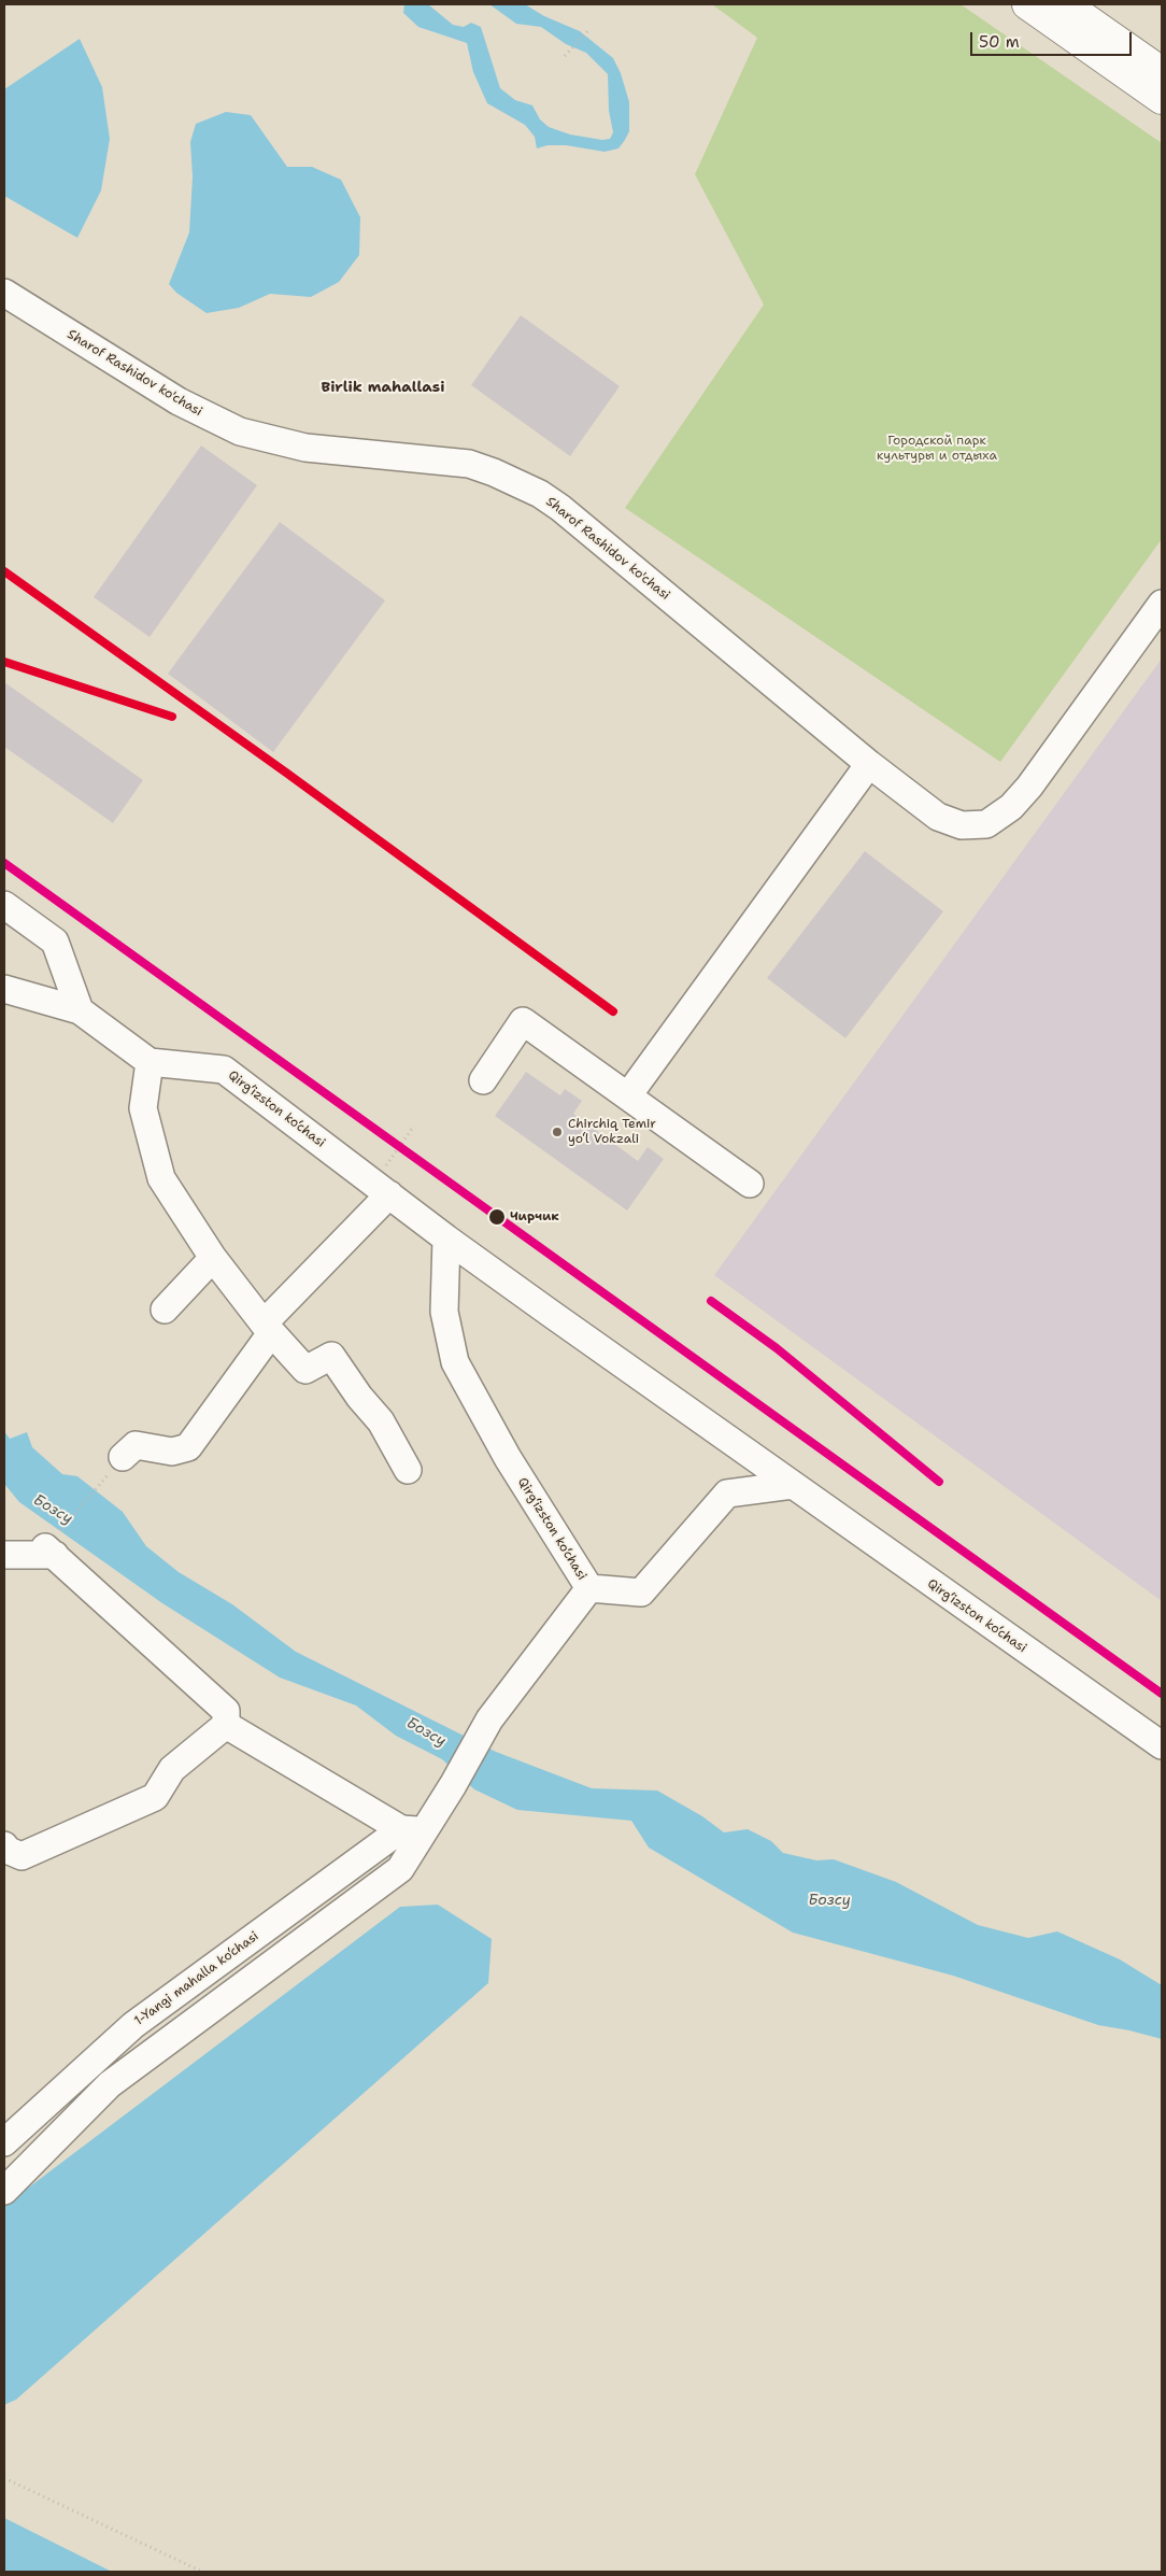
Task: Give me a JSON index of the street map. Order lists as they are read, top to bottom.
{
  "streets": {
    "street": ["Sharof Rashidov ko'chasi", "Qirg‘izston ko‘chasi", "1-Yangi mahalla ko‘chasi"]
  },
  "districts": ["Birlik mahallasi"],
  "water": ["Бозсу"],
  "parks": ["Городской парк культуры и отдыха"],
  "places": ["Chirchiq Temir yo‘l Vokzali", "Чирчик"],
  "scale_bar": "50 m"
}
